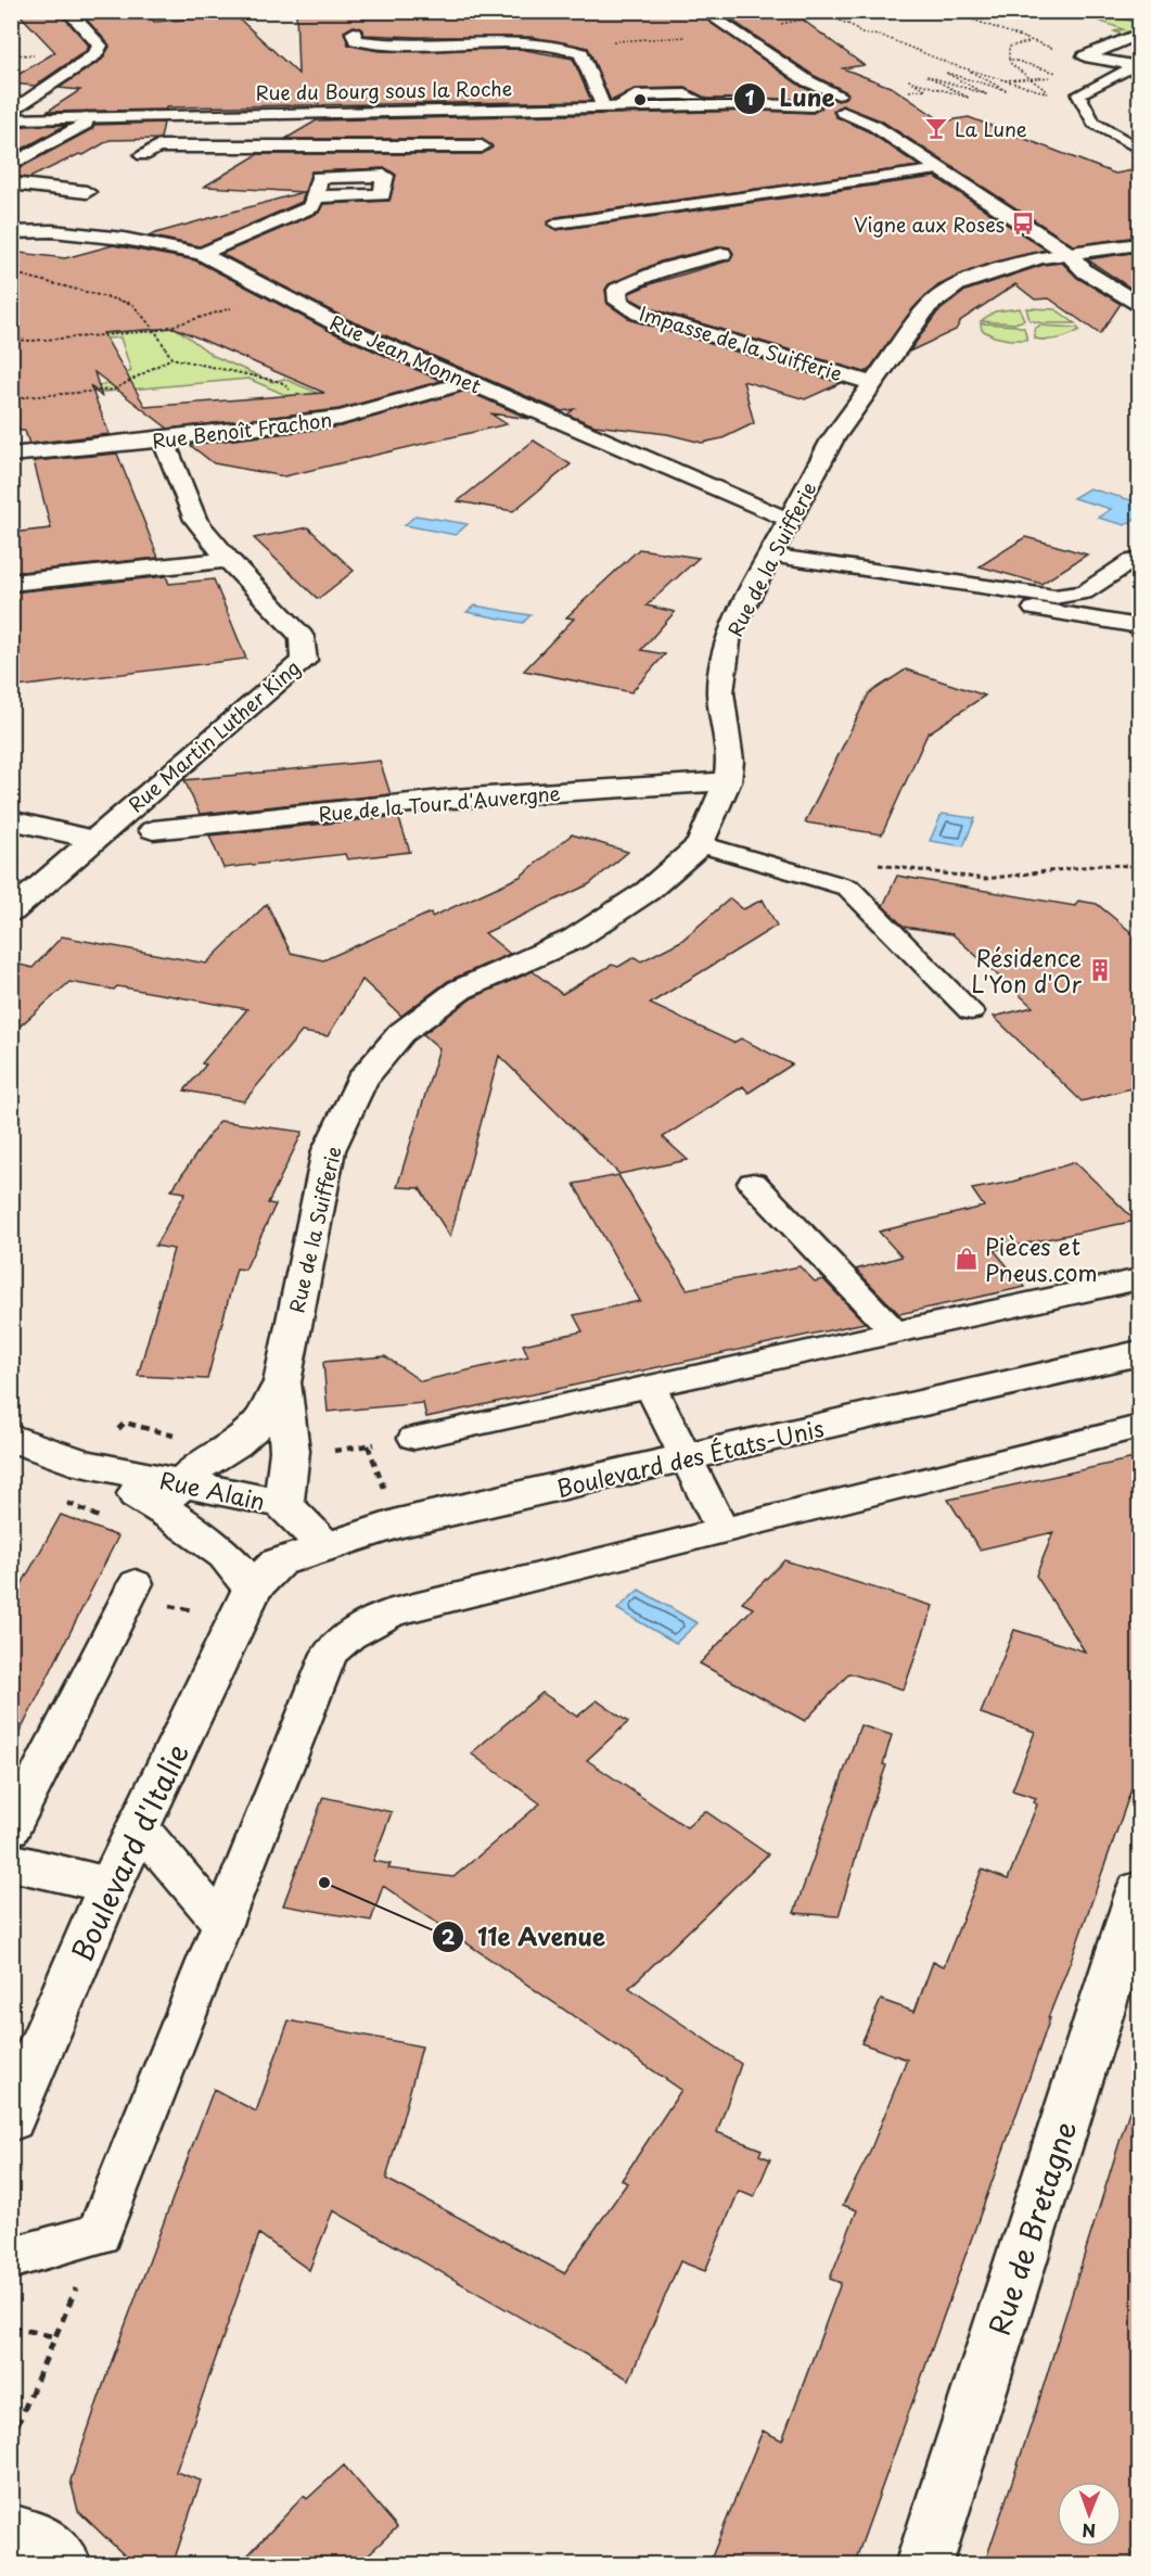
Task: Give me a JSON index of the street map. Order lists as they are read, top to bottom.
{
  "streets": {
    "street": [
      "Rue du Bourg sous la Roche",
      "Impasse de la Suifferie",
      "Rue Jean Monnet",
      "Rue Benoît Frachon",
      "Rue de la Suifferie",
      "Rue Martin Luther King",
      "Rue de la Tour d'Auvergne",
      "Boulevard des États-Unis",
      "Rue Alain",
      "Boulevard d'Italie",
      "Rue de Bretagne"
    ]
  },
  "crossings": [
    ["Impasse de la Suifferie", "Rue de la Suifferie"],
    ["Rue Jean Monnet", "Rue Benoît Frachon"],
    ["Rue Jean Monnet", "Rue de la Suifferie"],
    ["Rue Benoît Frachon", "Rue Martin Luther King"],
    ["Rue de la Suifferie", "Rue de la Tour d'Auvergne"],
    ["Rue de la Suifferie", "Rue Alain"],
    ["Boulevard des États-Unis", "Rue Alain"],
    ["Boulevard des États-Unis", "Boulevard d'Italie"],
    ["Rue Alain", "Boulevard d'Italie"]
  ],
  "places": {
    "other": ["Lune", "11e Avenue"],
    "bar": ["La Lune"],
    "bus stop": ["Vigne aux Roses"],
    "building": ["Résidence L'Yon d'Or"],
    "shop": ["Pièces et Pneus.com"]
  },
  "north": "bottom"
}
